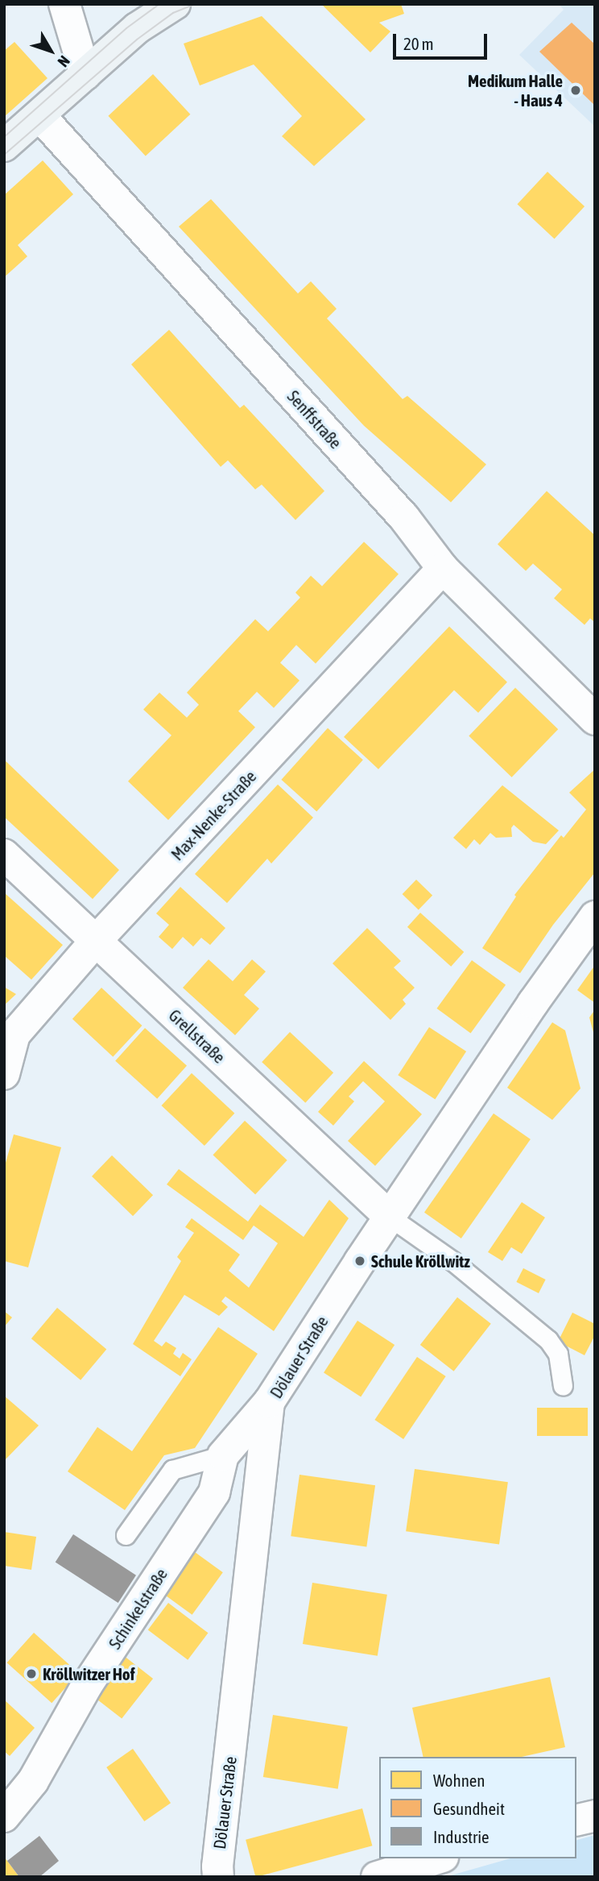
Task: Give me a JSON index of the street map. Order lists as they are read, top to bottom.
{
  "streets": {
    "street": [
      "Senffstraße",
      "Max-Nenke-Straße",
      "Grellstraße",
      "Dölauer Straße",
      "Schinkelstraße"
    ]
  },
  "crossings": [
    ["Senffstraße", "Max-Nenke-Straße"],
    ["Max-Nenke-Straße", "Grellstraße"],
    ["Grellstraße", "Dölauer Straße"],
    ["Dölauer Straße", "Schinkelstraße"]
  ],
  "places": ["Medikum Halle - Haus 4", "Schule Kröllwitz", "Kröllwitzer Hof"],
  "legend": ["Wohnen", "Gesundheit", "Industrie"],
  "scale_bar": "20 m",
  "north": "bottom right"
}
